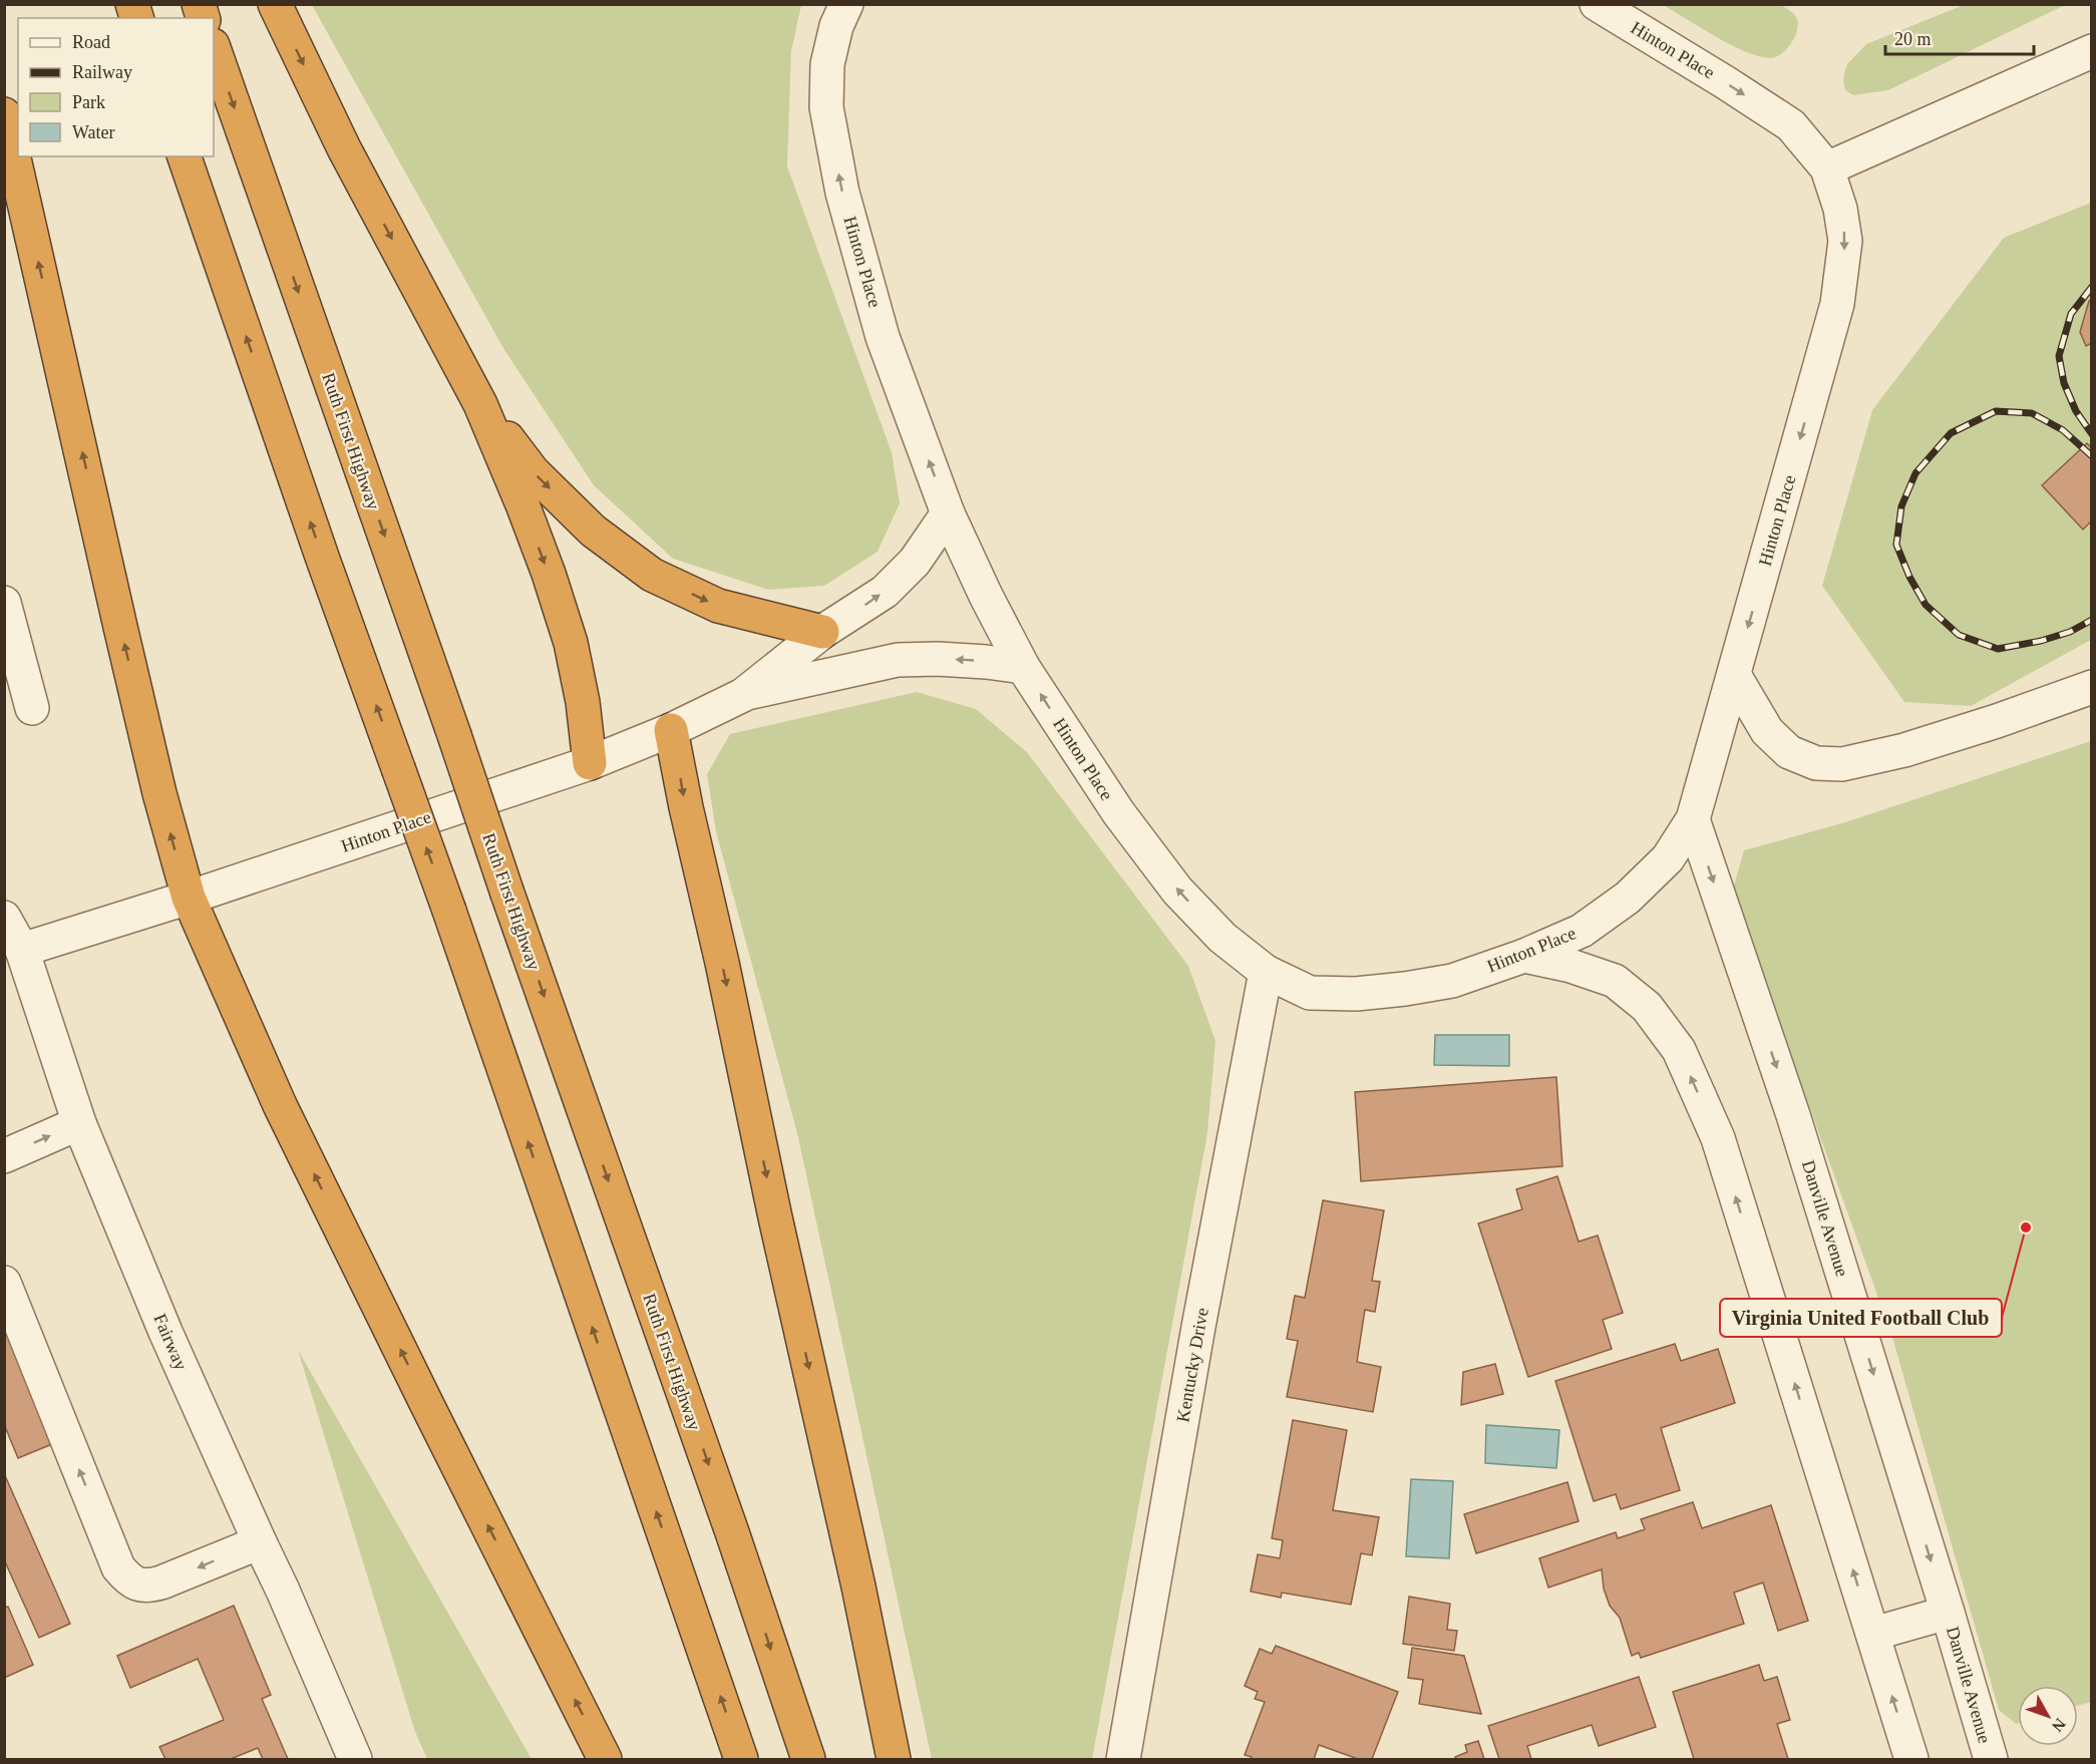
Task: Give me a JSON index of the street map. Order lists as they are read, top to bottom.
{
  "streets": {
    "highway": ["Ruth First Highway"],
    "street": [
      "Hinton Place",
      "Danville Avenue",
      "Fairway",
      "Kentucky Drive"
    ]
  },
  "crossings": [
    ["Hinton Place", "Danville Avenue"],
    ["Hinton Place", "Fairway"],
    ["Hinton Place", "Kentucky Drive"]
  ],
  "places": ["Virginia United Football Club"],
  "legend": [
    "Road",
    "Railway",
    "Park",
    "Water"
  ],
  "scale_bar": "20 m",
  "north": "bottom right"
}
